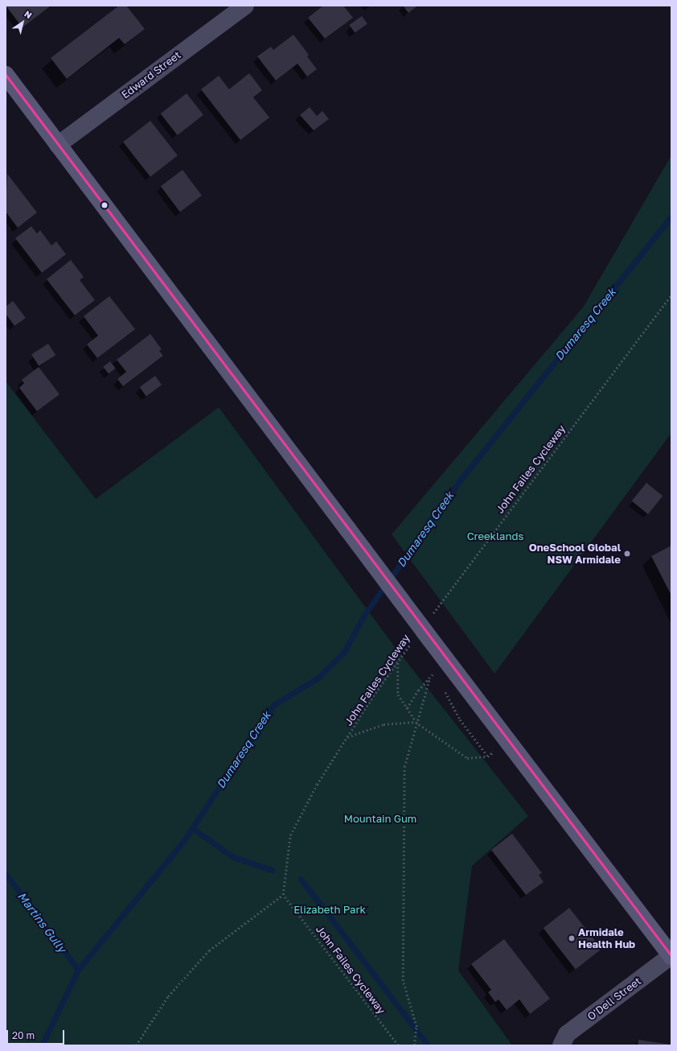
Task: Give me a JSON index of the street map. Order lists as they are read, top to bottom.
{
  "streets": {
    "street": ["Edward Street", "O'Dell Street"],
    "path": ["John Failes Cycleway"]
  },
  "water": ["Dumaresq Creek", "Martins Gully"],
  "parks": ["Creeklands", "Mountain Gum", "Elizabeth Park"],
  "places": ["OneSchool Global NSW Armidale", "Armidale Health Hub"],
  "scale_bar": "20 m",
  "north": "top right"
}
